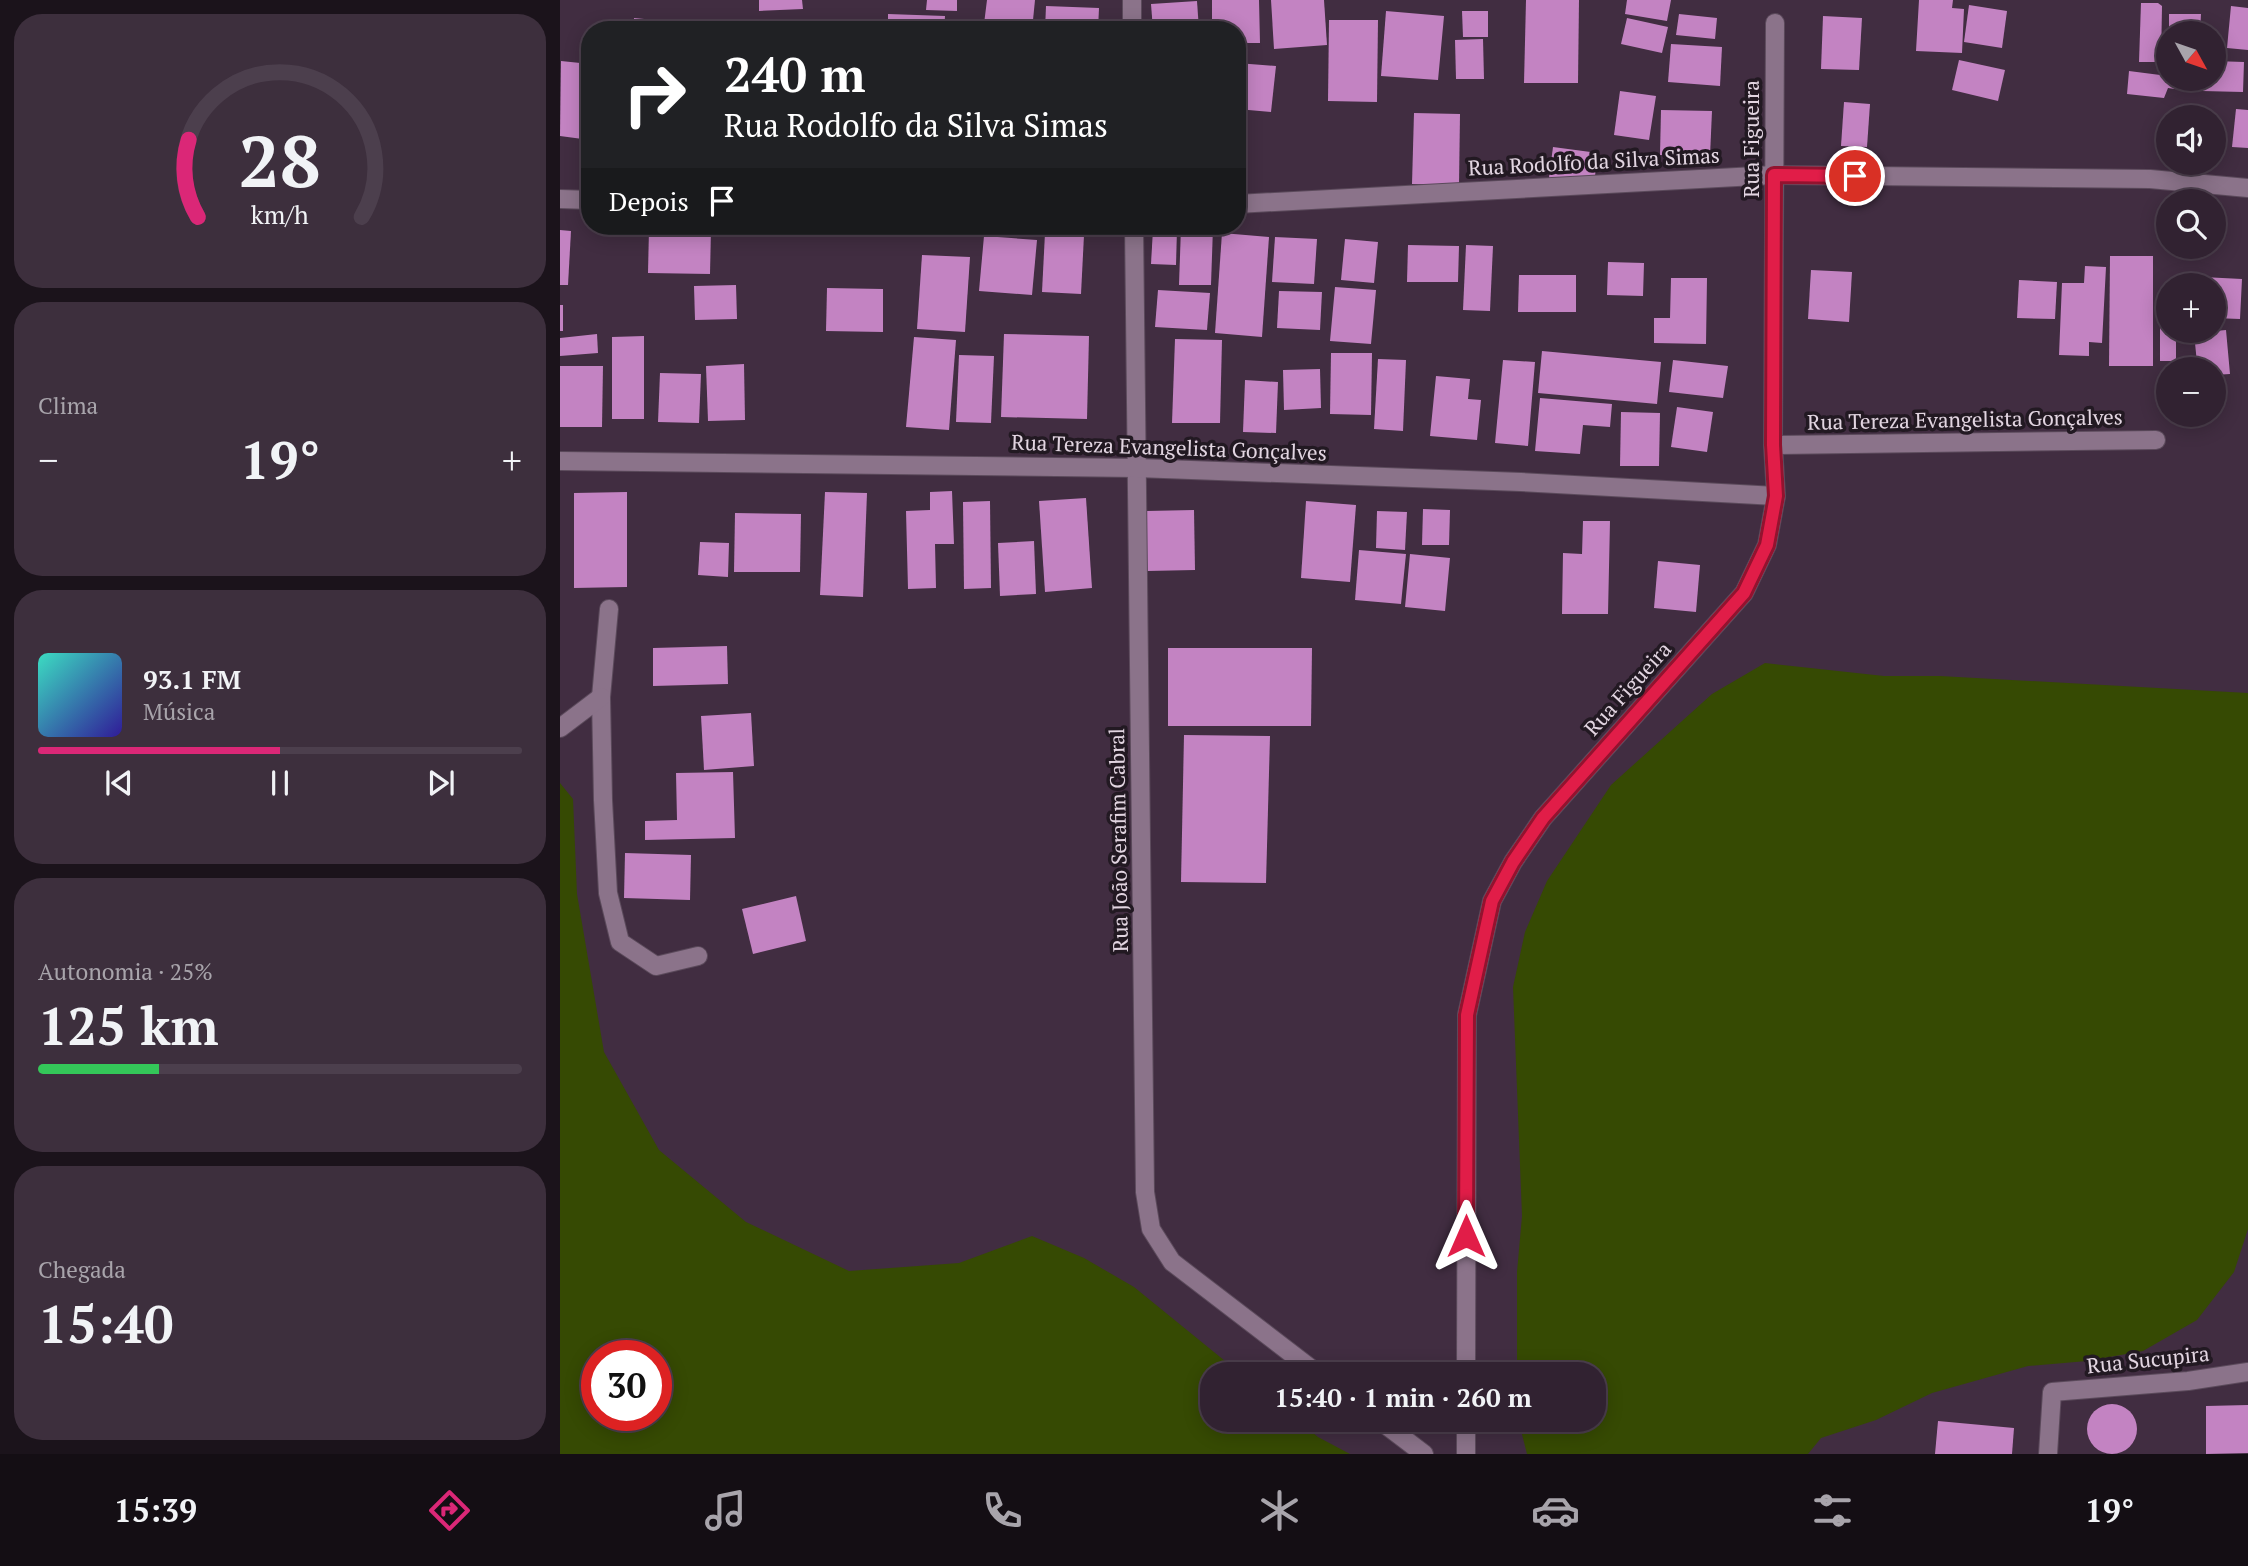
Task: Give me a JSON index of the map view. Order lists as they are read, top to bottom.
{
  "streets": {
    "street": [
      "Rua Figueira",
      "Rua Rodolfo da Silva Simas",
      "Rua Tereza Evangelista Gonçalves",
      "Rua João Serafim Cabral",
      "Rua Sucupira"
    ]
  },
  "crossings": [
    ["Rua Figueira", "Rua Rodolfo da Silva Simas"],
    ["Rua Figueira", "Rua Tereza Evangelista Gonçalves"],
    ["Rua Tereza Evangelista Gonçalves", "Rua João Serafim Cabral"]
  ],
  "north": "bottom right",
  "page": {
    "map_buttons": ["+", "−"],
    "turn": ["240 m", "Rua Rodolfo da Silva Simas"],
    "then": "Depois",
    "tile": [
      "Clima",
      ["Autonomia · 25%", "125 km"],
      ["Chegada", "15:40"]
    ],
    "heat": ["−", "19°", "+"],
    "song": ["93.1 FM", "Música"],
    "limit": "30",
    "trip": "15:40 · 1 min · 260 m",
    "tabs": ["15:39", "19°"],
    "gauge": ["28", "km/h"]
  }
}
